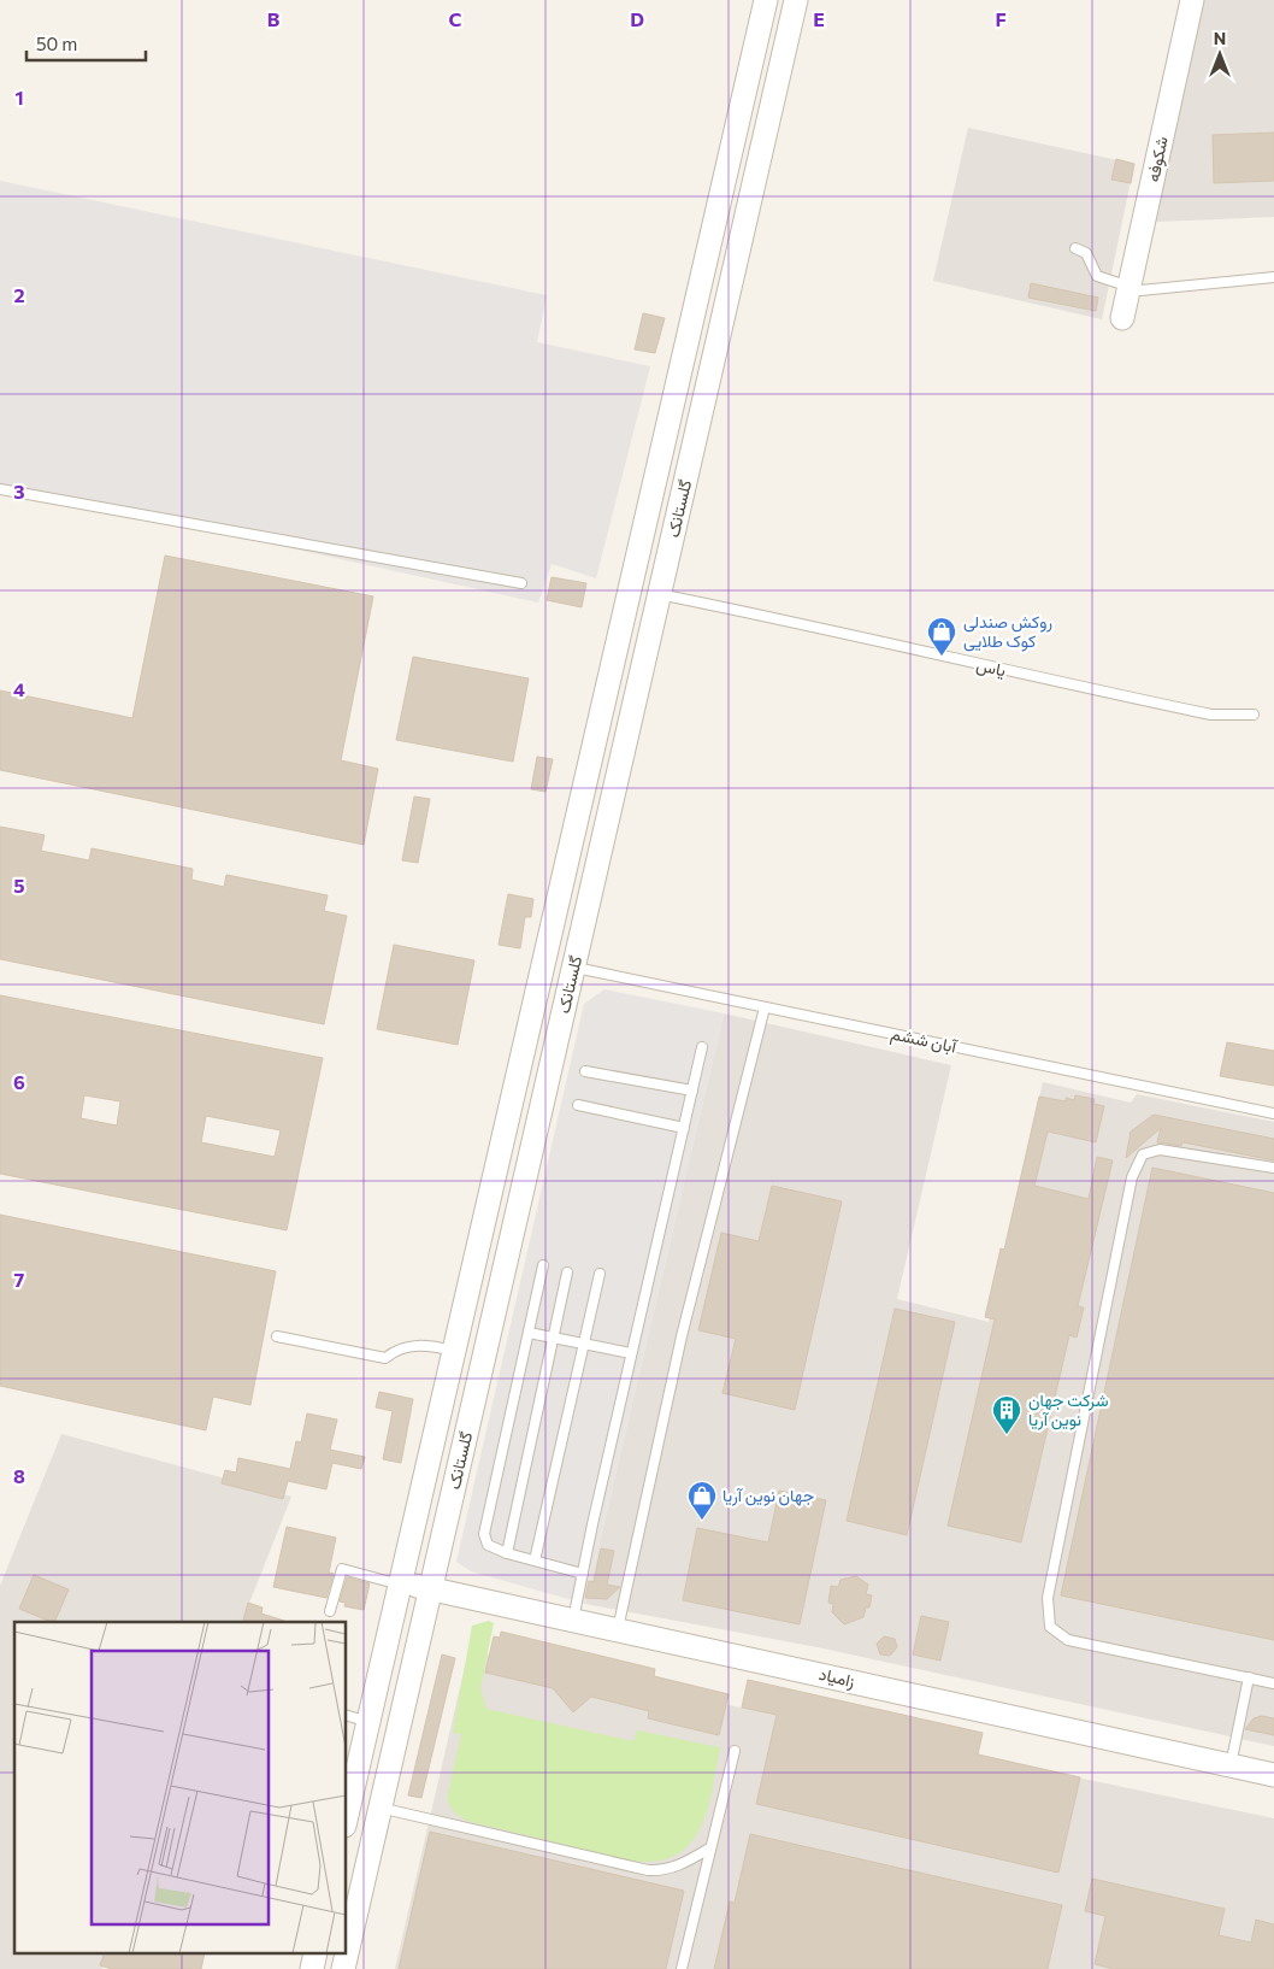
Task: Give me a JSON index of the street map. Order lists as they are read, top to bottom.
{
  "streets": {
    "street": ["شکوفه", "گلستانک", "زامیاد"],
    "lane": ["یاس", "آبان ششم"]
  },
  "crossings": [
    ["گلستانک", "یاس"],
    ["گلستانک", "آبان ششم"],
    ["گلستانک", "زامیاد"]
  ],
  "places": {
    "shop": ["روکش صندلی کوک طلایی", "جهان نوین آریا"],
    "building": ["شرکت جهان نوین آریا"]
  },
  "scale_bar": "50 m",
  "north": "top",
  "grid": {
    "columns": [
      "B",
      "C",
      "D",
      "E",
      "F"
    ],
    "rows": [
      "1",
      "2",
      "3",
      "4",
      "5",
      "6",
      "7",
      "8"
    ]
  }
}
